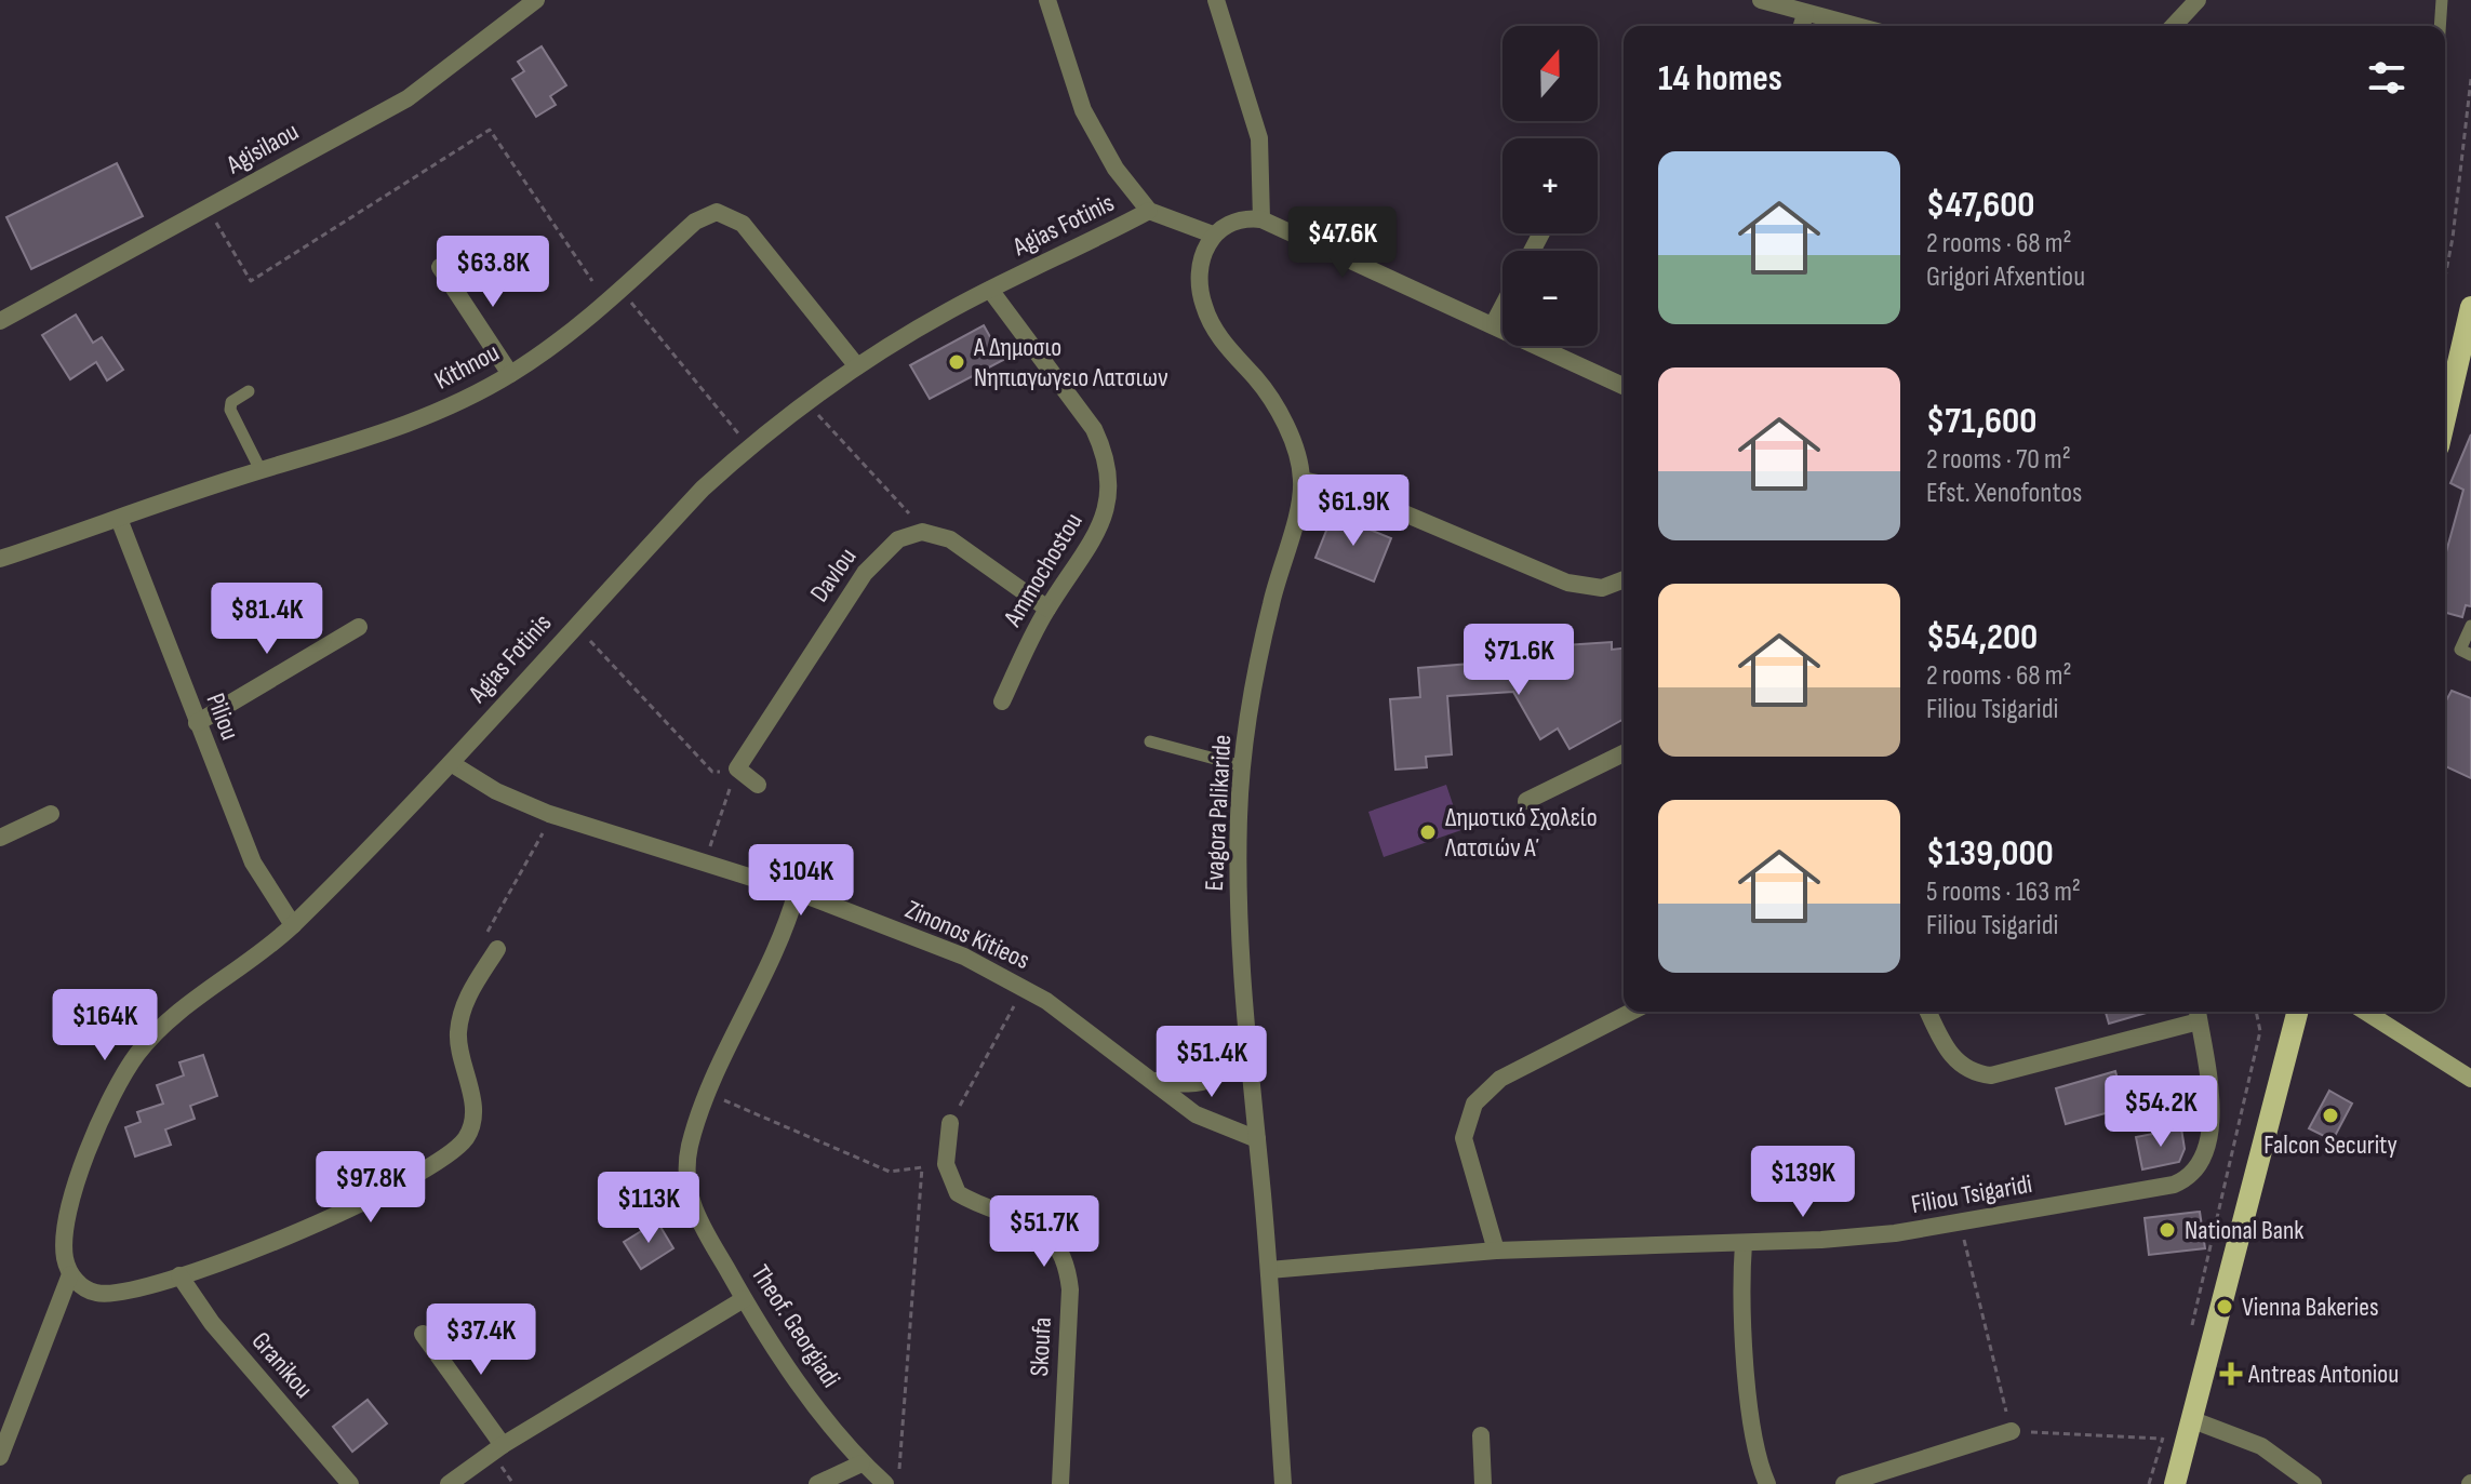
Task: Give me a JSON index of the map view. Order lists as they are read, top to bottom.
{
  "streets": {
    "street": [
      "Agisilaou",
      "Agias Fotinis",
      "Kithnou",
      "Ammochostou",
      "Davlou",
      "Piliou",
      "Evagora Palikaride",
      "Zinonos Kitieos",
      "Filiou Tsigaridi",
      "Theof. Georgiadi",
      "Skoufa",
      "Granikou"
    ]
  },
  "crossings": [
    ["Agias Fotinis", "Kithnou"],
    ["Agias Fotinis", "Ammochostou"],
    ["Agias Fotinis", "Piliou"],
    ["Agias Fotinis", "Zinonos Kitieos"],
    ["Kithnou", "Piliou"],
    ["Evagora Palikaride", "Zinonos Kitieos"],
    ["Evagora Palikaride", "Filiou Tsigaridi"],
    ["Zinonos Kitieos", "Theof. Georgiadi"]
  ],
  "places": {
    "other": [
      "Α Δημοσιο Νηπιαγωγειο Λατσιων",
      "Δημοτικό Σχολείο Λατσιών Α΄",
      "Falcon Security",
      "National Bank",
      "Vienna Bakeries"
    ],
    "health": ["Antreas Antoniou"]
  },
  "north": "top",
  "page": {
    "map_buttons": ["+", "−"],
    "heading": "14 homes",
    "list": [
      {
        "name": "$47,600",
        "note": "2 rooms · 68 m² · Grigori Afxentiou"
      },
      {
        "name": "$71,600",
        "note": "2 rooms · 70 m² · Efst. Xenofontos"
      },
      {
        "name": "$54,200",
        "note": "2 rooms · 68 m² · Filiou Tsigaridi"
      },
      {
        "name": "$139,000",
        "note": "5 rooms · 163 m² · Filiou Tsigaridi"
      }
    ],
    "price": [
      "$47.6K",
      "$63.8K",
      "$61.9K",
      "$81.4K",
      "$71.6K",
      "$104K",
      "$164K",
      "$51.4K",
      "$54.2K",
      "$139K",
      "$97.8K",
      "$113K",
      "$51.7K",
      "$37.4K"
    ]
  }
}
